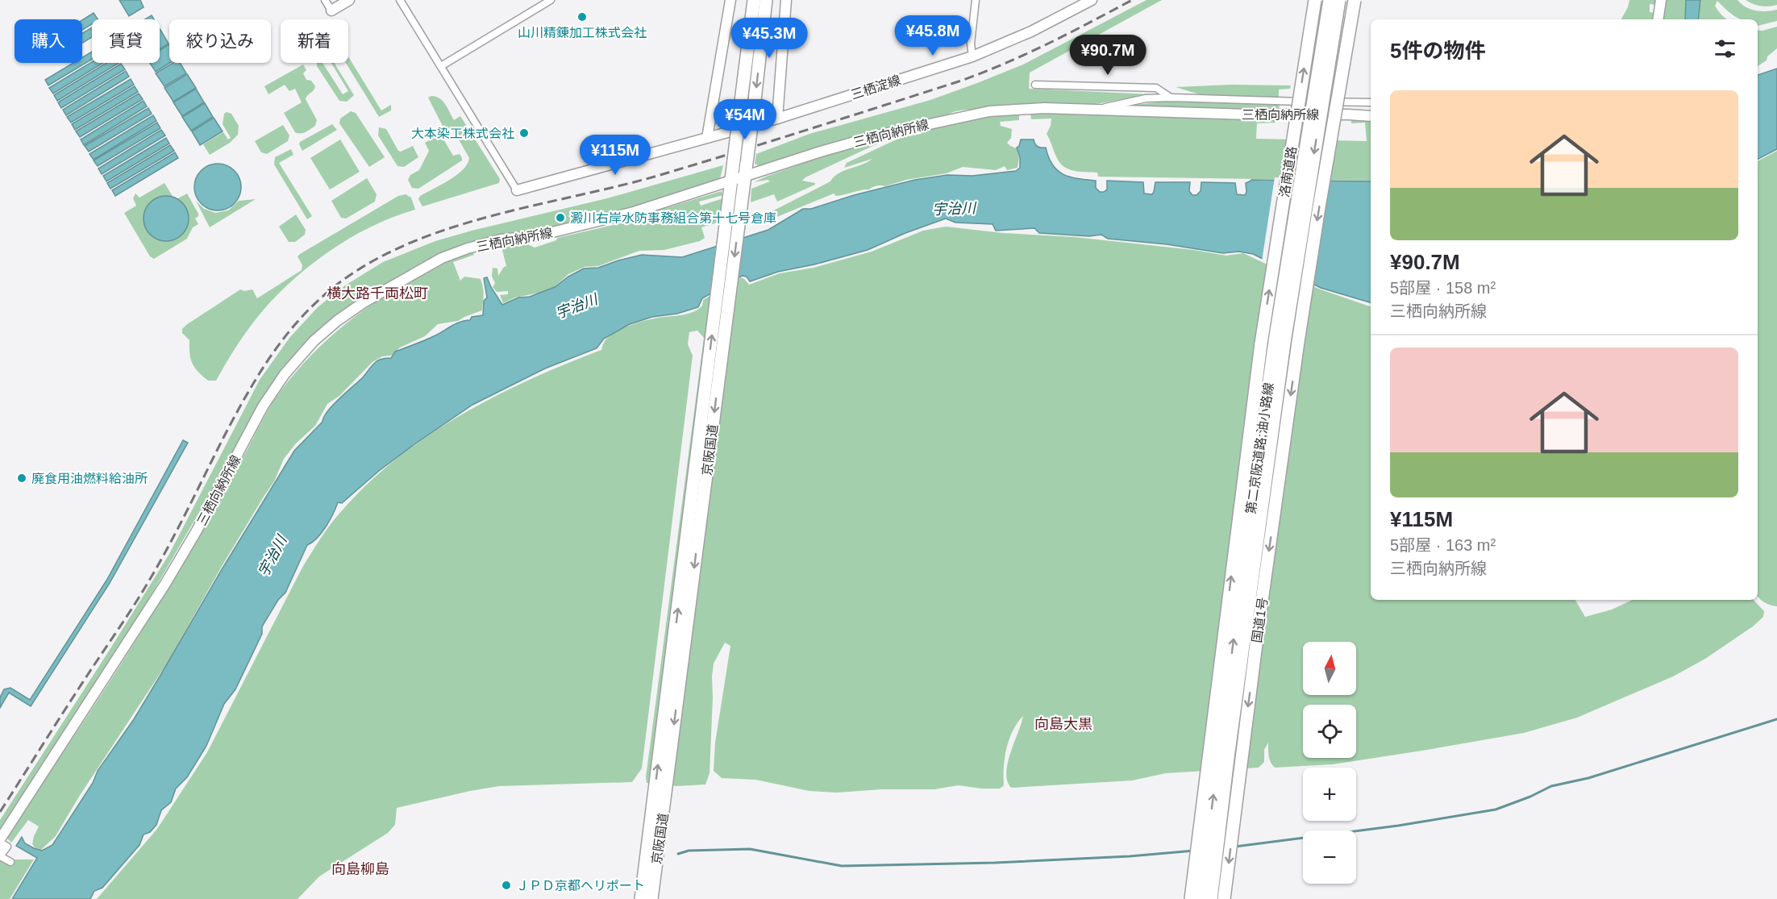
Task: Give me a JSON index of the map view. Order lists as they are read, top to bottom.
{
  "streets": {
    "highway": [
      "洛南道路",
      "第二京阪道路;油小路線",
      "京阪国道",
      "国道1号"
    ],
    "main road": ["三栖淀線", "三栖向納所線"]
  },
  "crossings": [
    ["三栖向納所線", "京阪国道"]
  ],
  "one_way": ["洛南道路", "国道1号"],
  "districts": ["横大路千両松町", "向島大黒", "向島柳島"],
  "water": ["宇治川"],
  "places": [
    "山川精錬加工株式会社",
    "大本染工株式会社",
    "澱川右岸水防事務組合第十七号倉庫",
    "廃食用油燃料給油所",
    "ＪＰＤ京都ヘリポート"
  ],
  "north": "top",
  "page": {
    "price": [
      "¥45.8M",
      "¥45.3M",
      "¥90.7M",
      "¥54M",
      "¥115M"
    ],
    "chip": [
      "購入",
      "賃貸",
      "絞り込み",
      "新着"
    ],
    "heading": "5件の物件",
    "list": [
      {
        "name": "¥90.7M",
        "note": "5部屋 · 158 m² · 三栖向納所線"
      },
      {
        "name": "¥115M",
        "note": "5部屋 · 163 m² · 三栖向納所線"
      }
    ],
    "map_buttons": ["+", "−"]
  }
}
